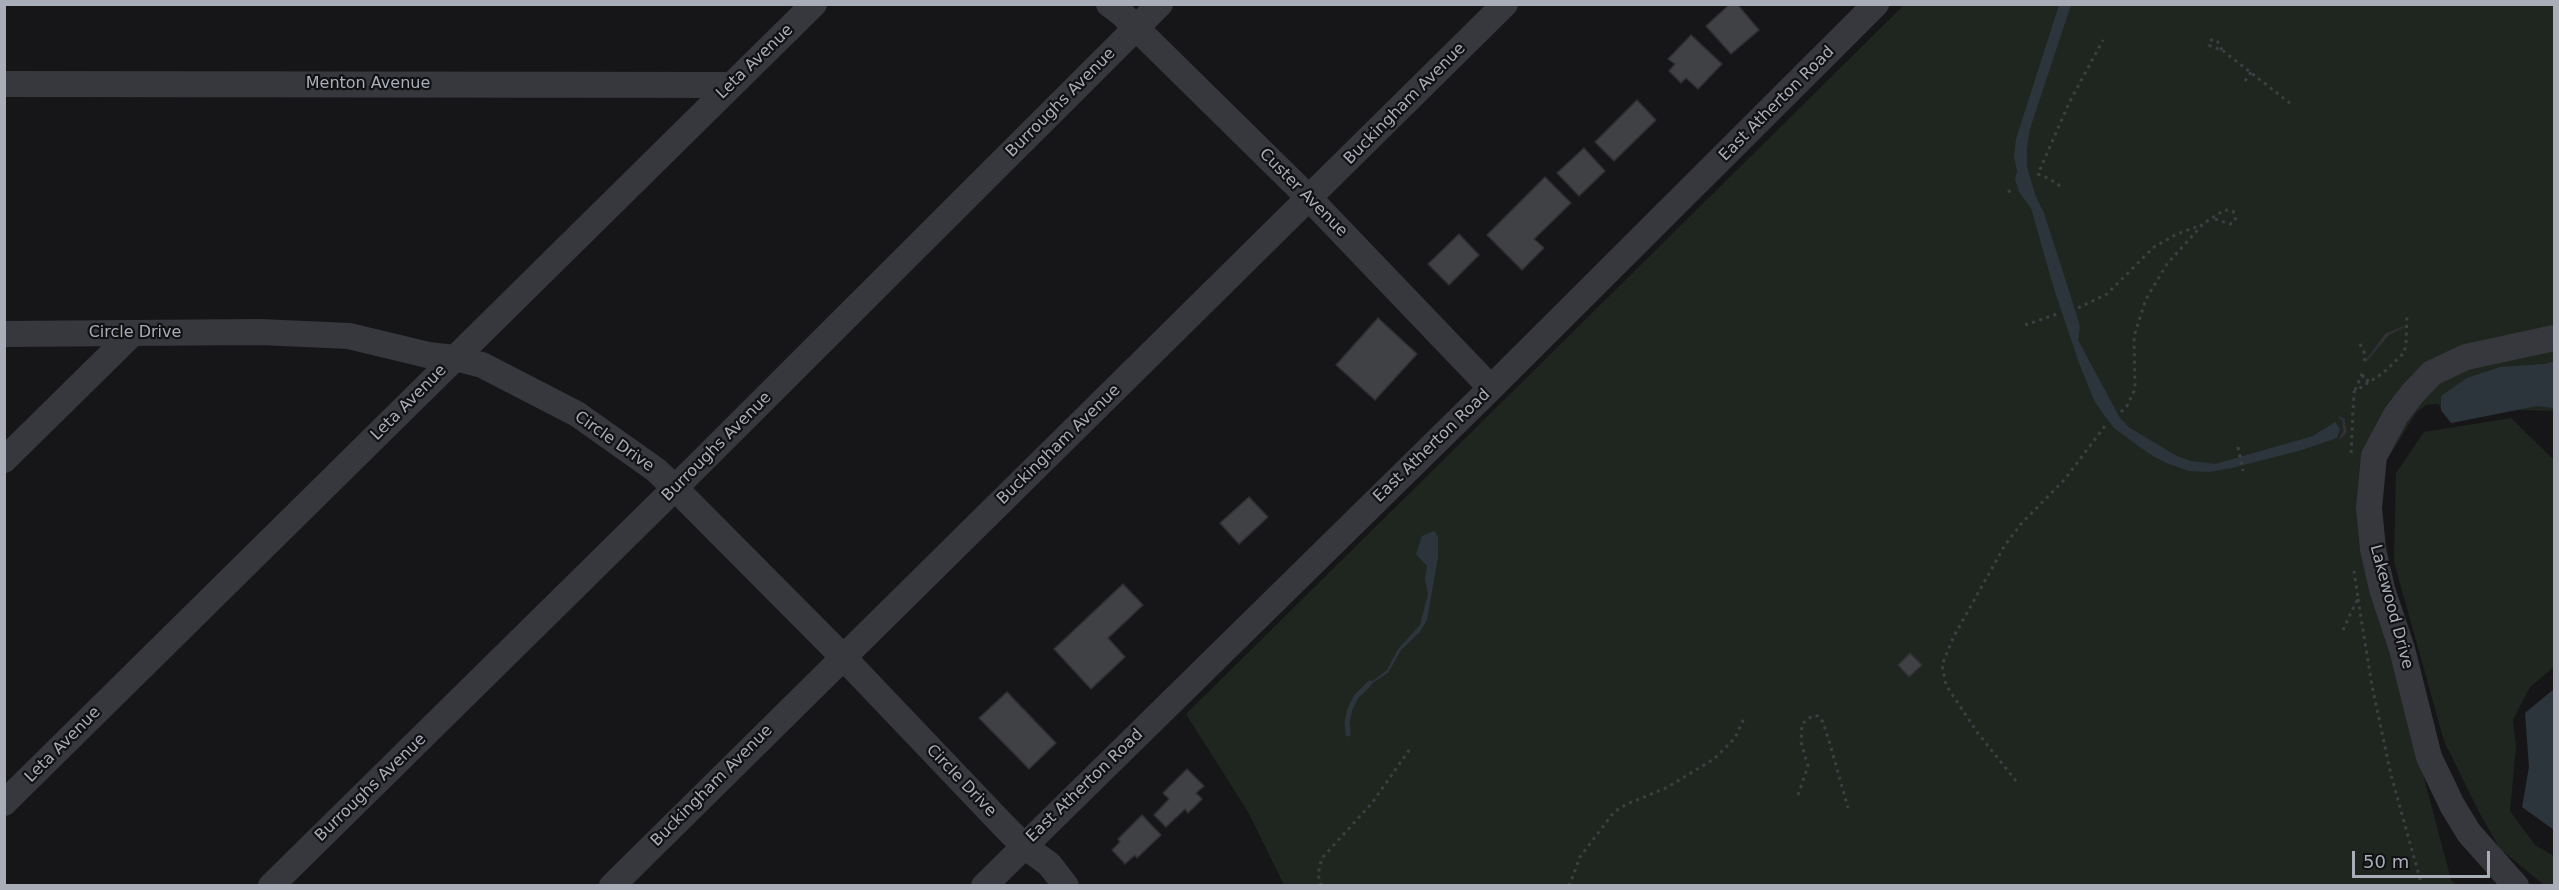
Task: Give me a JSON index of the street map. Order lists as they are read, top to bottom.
{
  "streets": {
    "street": [
      "Leta Avenue",
      "Menton Avenue",
      "Burroughs Avenue",
      "Buckingham Avenue",
      "East Atherton Road",
      "Custer Avenue",
      "Circle Drive",
      "Lakewood Drive"
    ]
  },
  "crossings": [
    ["Leta Avenue", "Menton Avenue"],
    ["Leta Avenue", "Circle Drive"],
    ["Burroughs Avenue", "Custer Avenue"],
    ["Burroughs Avenue", "Circle Drive"],
    ["Buckingham Avenue", "Custer Avenue"],
    ["Buckingham Avenue", "Circle Drive"],
    ["East Atherton Road", "Custer Avenue"],
    ["East Atherton Road", "Circle Drive"]
  ],
  "scale_bar": "50 m"
}
